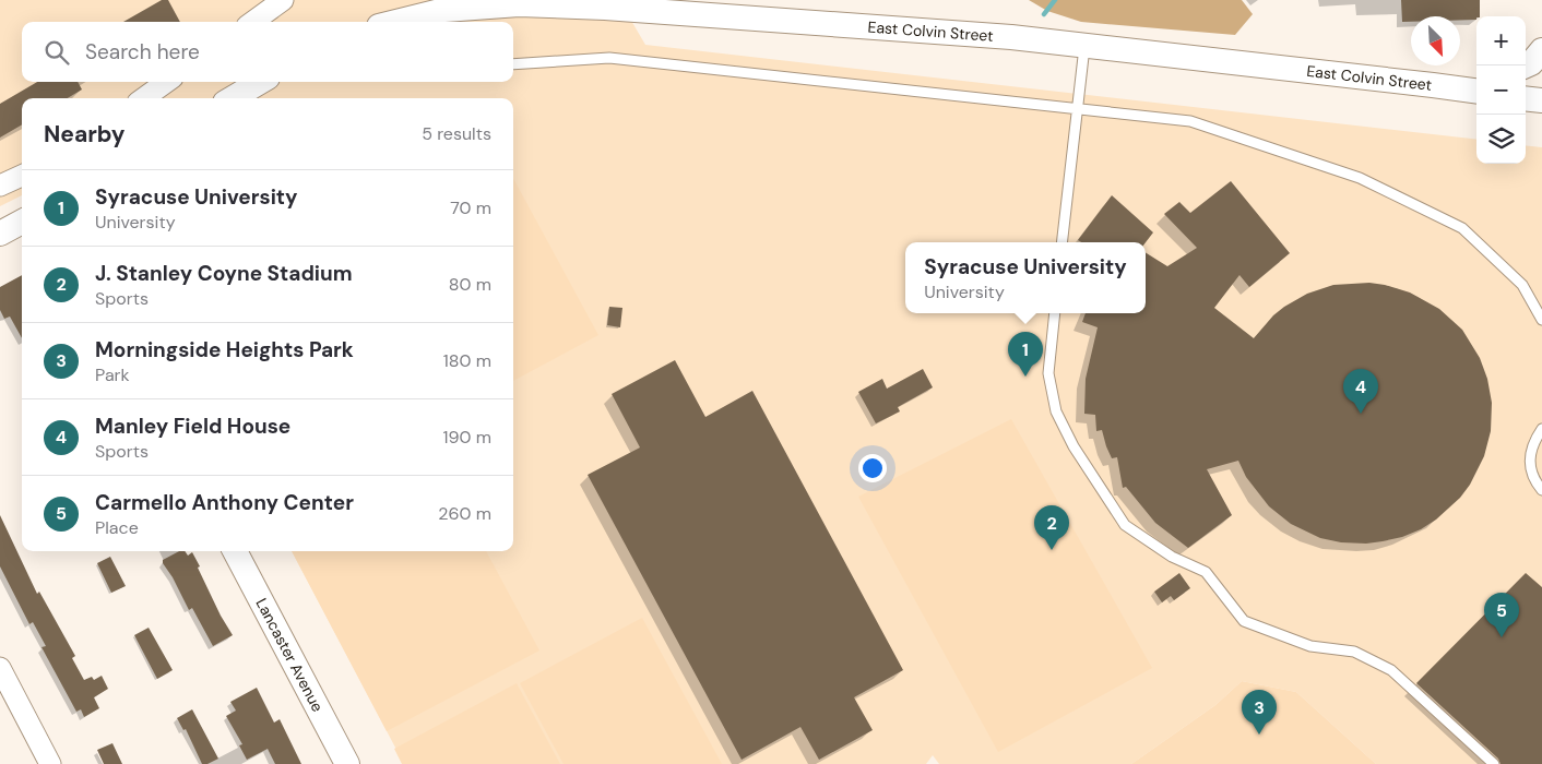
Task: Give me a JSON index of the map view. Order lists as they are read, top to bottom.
{
  "streets": {
    "street": ["East Colvin Street", "Lancaster Avenue"]
  },
  "north": "bottom right",
  "page": {
    "map_buttons": ["+", "−"],
    "search": "Search here",
    "heading": ["Nearby", "5 results"],
    "list": [
      {
        "mark": "1",
        "name": "Syracuse University",
        "note": "University",
        "value": "70 m"
      },
      {
        "mark": "2",
        "name": "J. Stanley Coyne Stadium",
        "note": "Sports",
        "value": "80 m"
      },
      {
        "mark": "3",
        "name": "Morningside Heights Park",
        "note": "Park",
        "value": "180 m"
      },
      {
        "mark": "4",
        "name": "Manley Field House",
        "note": "Sports",
        "value": "190 m"
      },
      {
        "mark": "5",
        "name": "Carmello Anthony Center",
        "note": "Place",
        "value": "260 m"
      }
    ],
    "popup": ["Syracuse University", "University"],
    "pins": [
      "1",
      "4",
      "2",
      "5",
      "3"
    ]
  }
}
